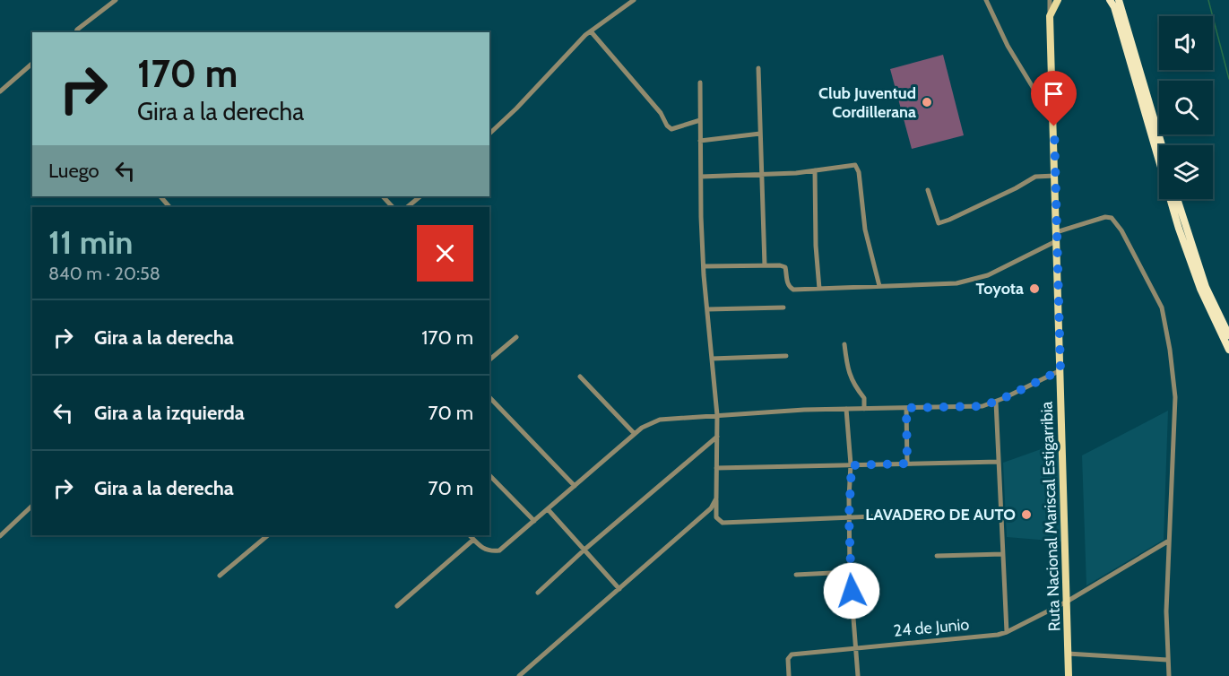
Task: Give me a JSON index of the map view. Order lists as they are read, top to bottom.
{
  "streets": {
    "main road": ["Ruta Nacional Mariscal Estigarribia"],
    "street": ["24 de Junio"]
  },
  "crossings": [
    ["Ruta Nacional Mariscal Estigarribia", "24 de Junio"]
  ],
  "places": ["Club Juventud Cordillerana", "Toyota", "LAVADERO DE AUTO"],
  "page": {
    "turn": ["170 m", "Gira a la derecha"],
    "then": "Luego",
    "heading": ["11 min", "840 m · 20:58"],
    "list": [
      {
        "name": "Gira a la derecha",
        "value": "170 m"
      },
      {
        "name": "Gira a la izquierda",
        "value": "70 m"
      },
      {
        "name": "Gira a la derecha",
        "value": "70 m"
      }
    ]
  }
}
